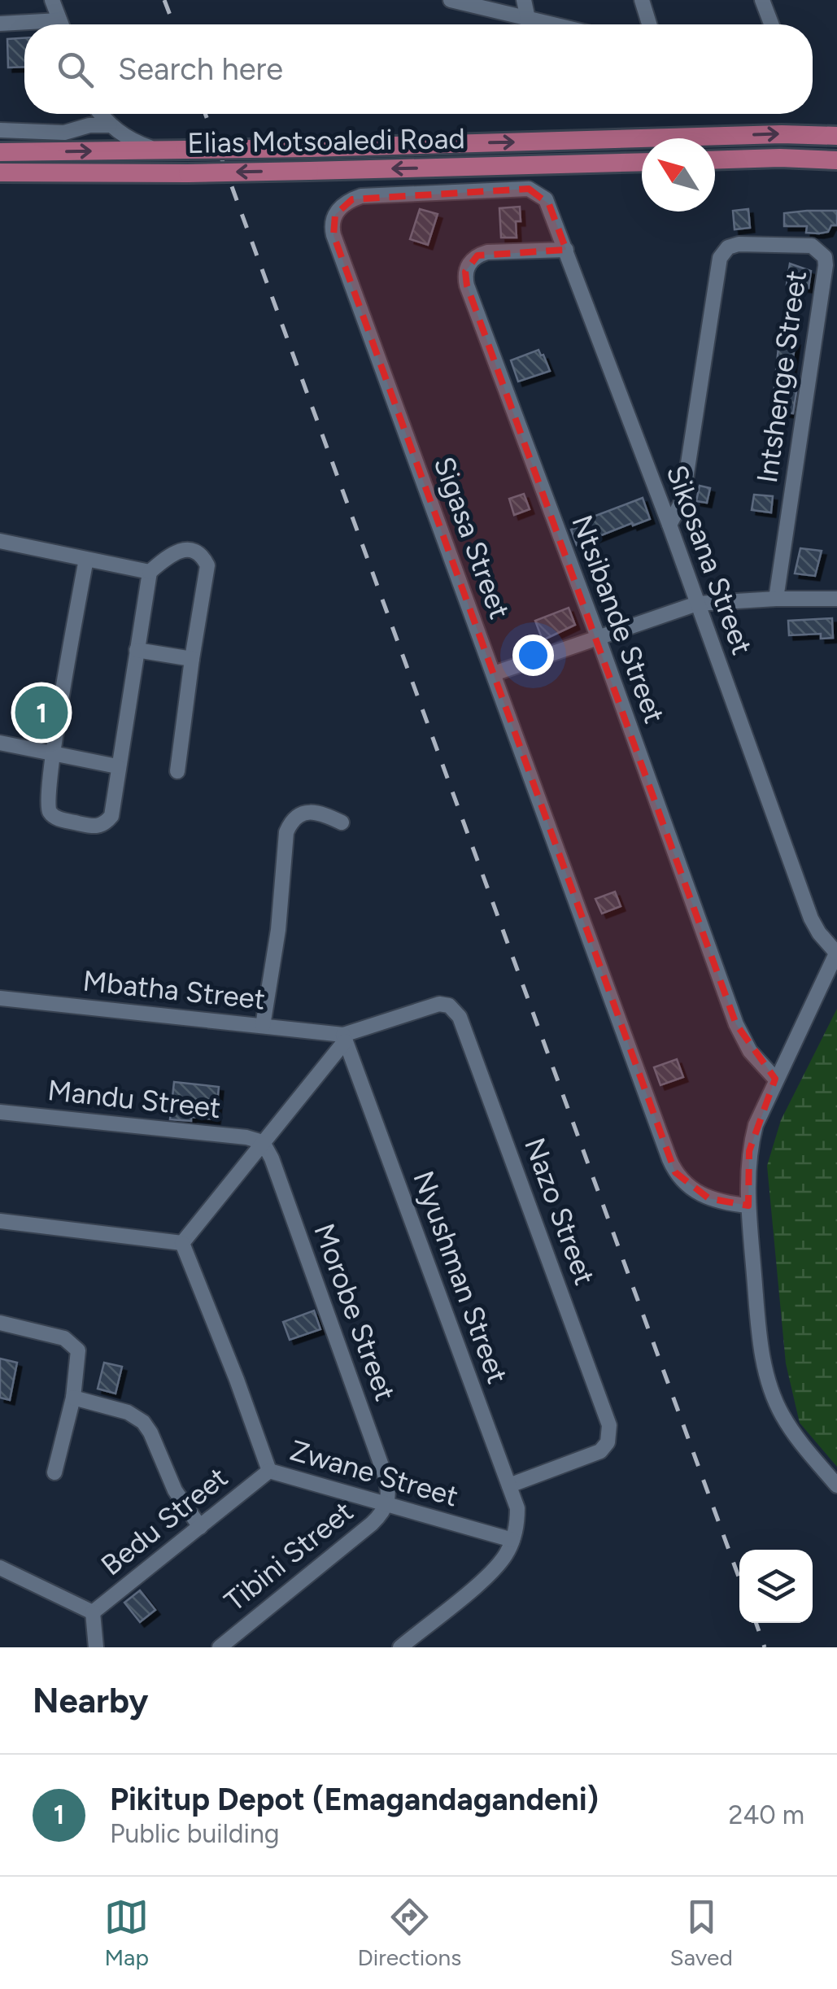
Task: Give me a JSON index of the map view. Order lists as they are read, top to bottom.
{
  "streets": {
    "main road": ["Elias Motsoaledi Road"],
    "street": [
      "Intshenge Street",
      "Sigasa Street",
      "Sikosana Street",
      "Ntsibande Street",
      "Mbatha Street",
      "Mandu Street",
      "Nazo Street",
      "Nyushman Street",
      "Morobe Street",
      "Zwane Street",
      "Bedu Street",
      "Tibini Street"
    ]
  },
  "crossings": [
    ["Intshenge Street", "Sikosana Street"],
    ["Sigasa Street", "Sikosana Street"],
    ["Sikosana Street", "Ntsibande Street"],
    ["Mbatha Street", "Nazo Street"],
    ["Mbatha Street", "Nyushman Street"],
    ["Mandu Street", "Morobe Street"],
    ["Nazo Street", "Nyushman Street"],
    ["Nyushman Street", "Zwane Street"],
    ["Morobe Street", "Zwane Street"],
    ["Morobe Street", "Tibini Street"],
    ["Zwane Street", "Bedu Street"],
    ["Zwane Street", "Tibini Street"]
  ],
  "north": "top left",
  "page": {
    "search": "Search here",
    "pins": "1",
    "heading": "Nearby",
    "list": [
      {
        "mark": "1",
        "name": "Pikitup Depot (Emagandagandeni)",
        "note": "Public building",
        "value": "240 m"
      }
    ],
    "nav": ["Map", "Directions", "Saved"]
  }
}
